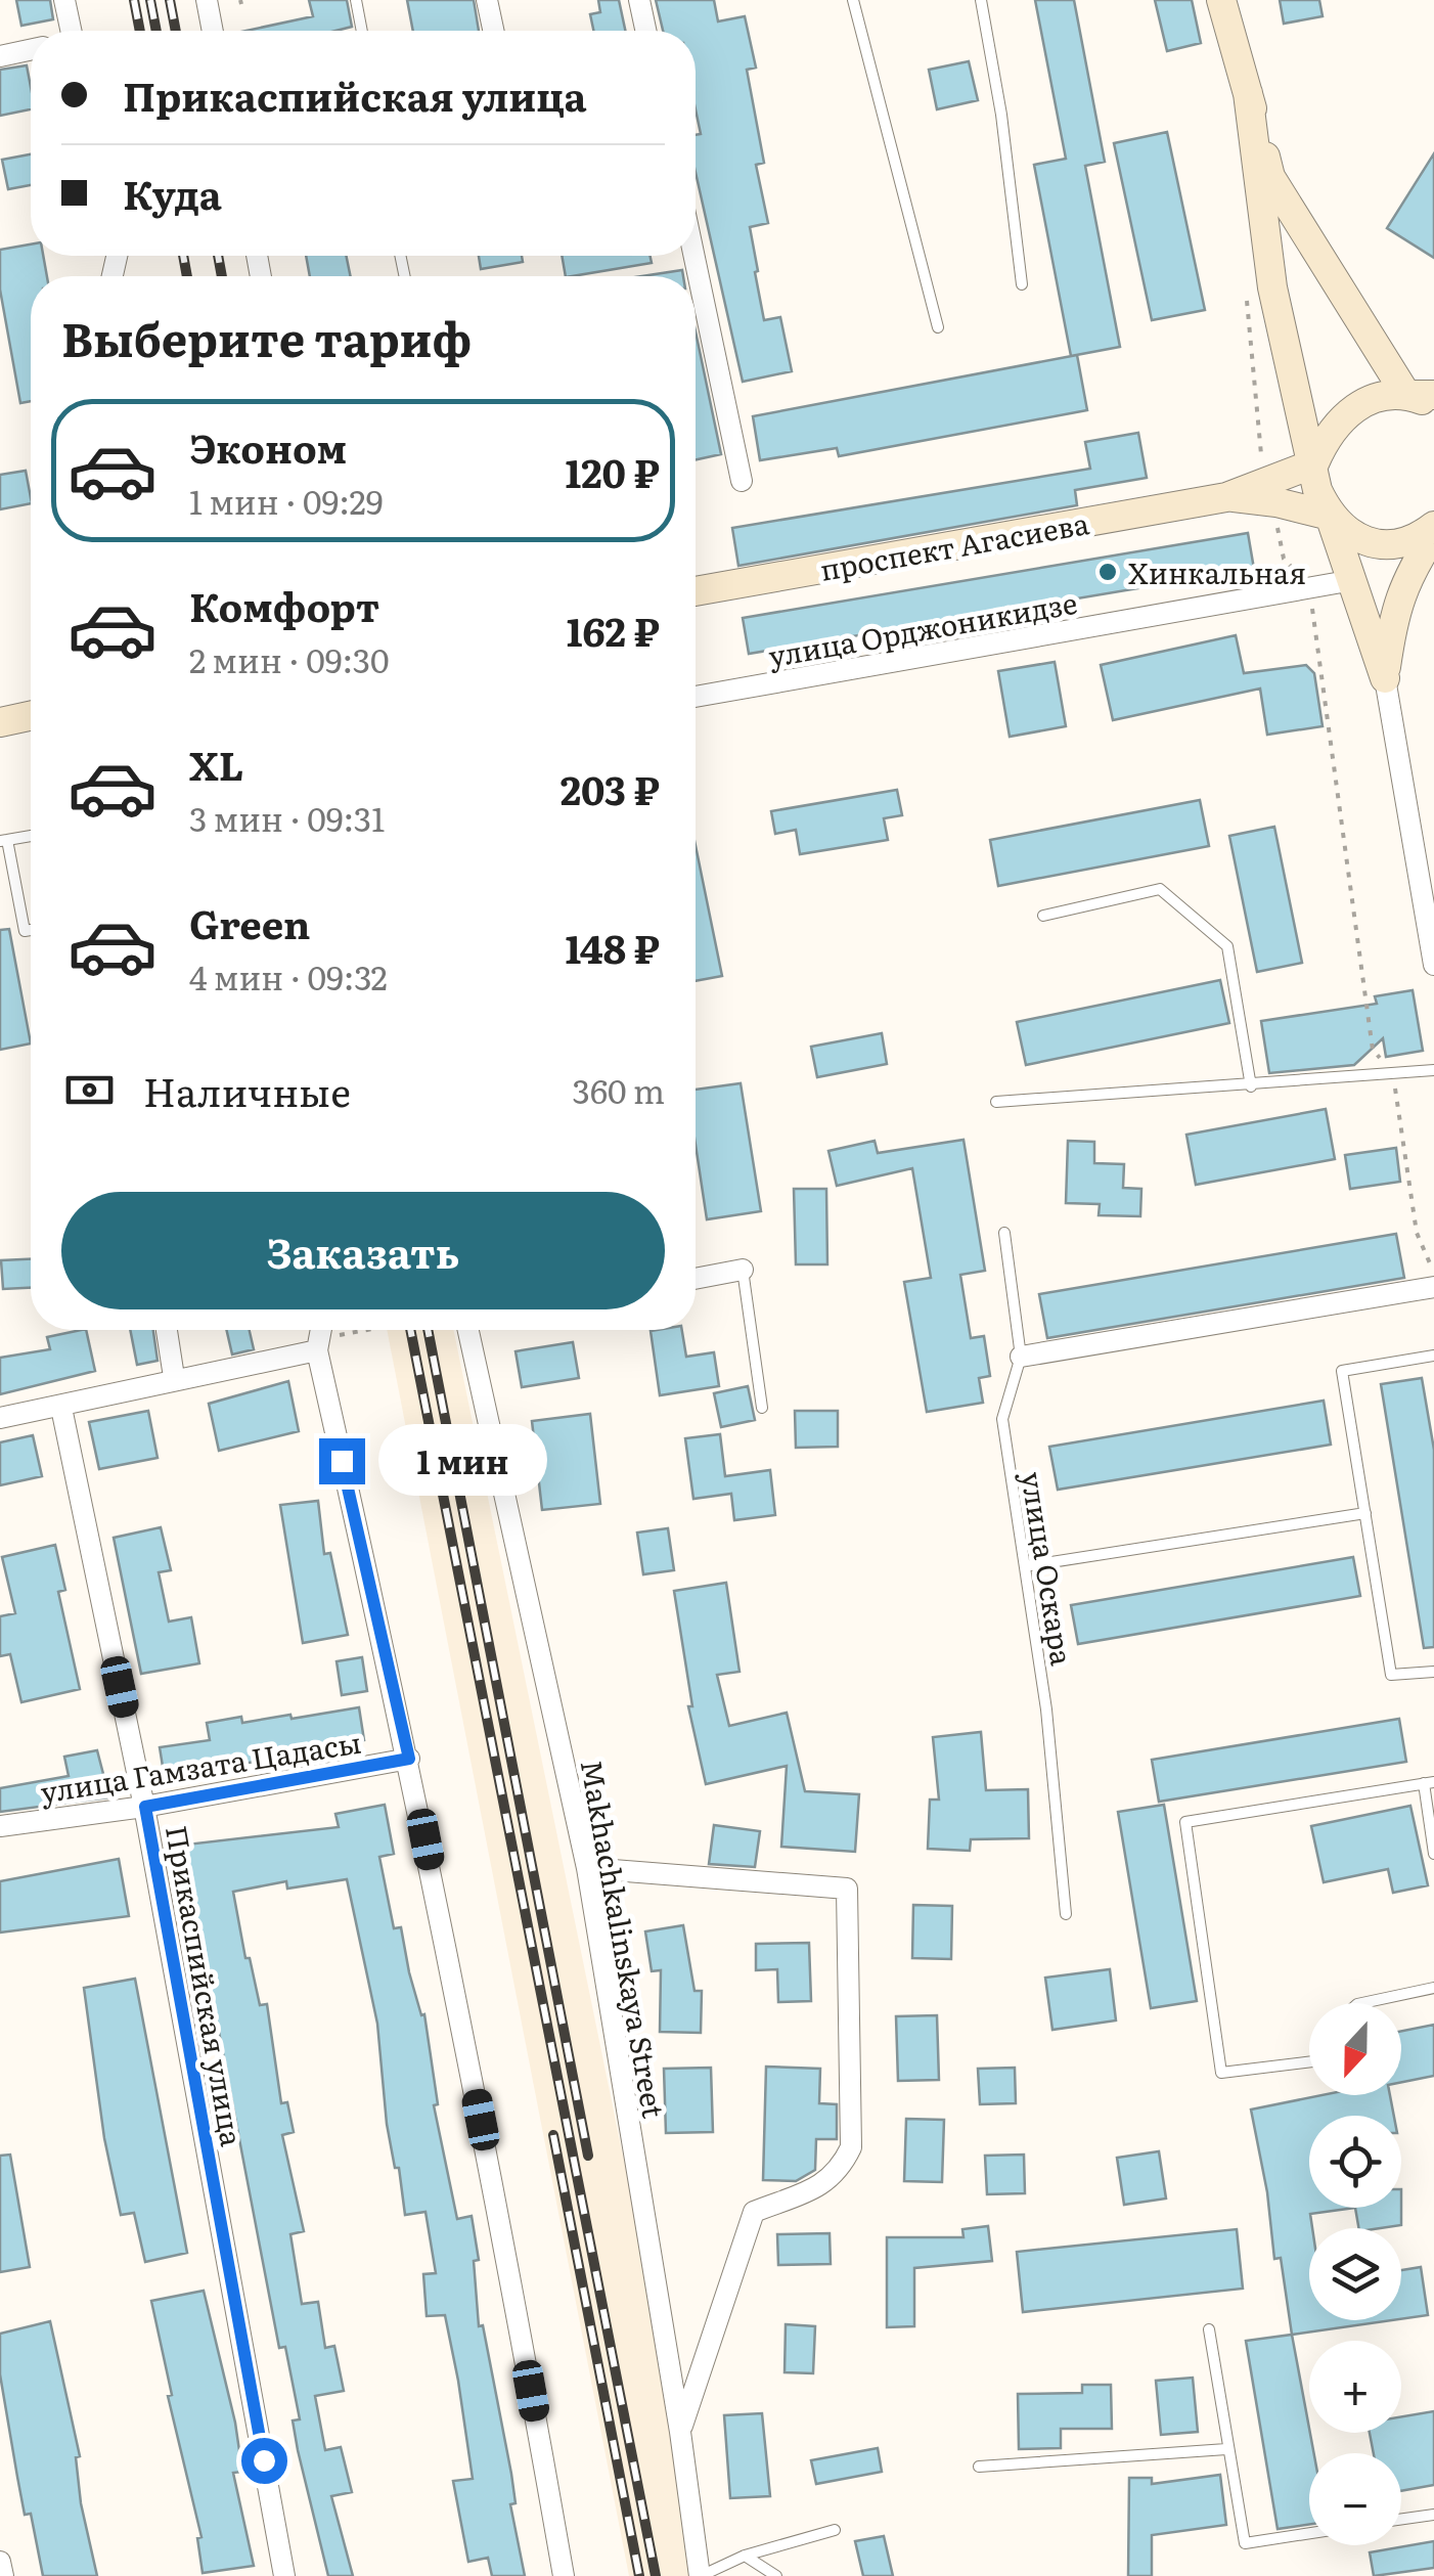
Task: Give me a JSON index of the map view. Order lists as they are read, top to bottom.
{
  "streets": {
    "street": [
      "проспект Агасиева",
      "улица Орджоникидзе",
      "улица Гамзата Цадасы",
      "Makhachkalinskaya Street",
      "Прикаспийская улица"
    ],
    "lane": ["улица Оскара"]
  },
  "crossings": [
    ["улица Гамзата Цадасы", "Прикаспийская улица"]
  ],
  "places": ["Хинкальная"],
  "north": "bottom",
  "page": {
    "banner": ["Прикаспийская улица", "Куда"],
    "heading": "Выберите тариф",
    "list": [
      {
        "name": "Эконом",
        "note": "1 мин · 09:29",
        "value": "120 ₽"
      },
      {
        "name": "Комфорт",
        "note": "2 мин · 09:30",
        "value": "162 ₽"
      },
      {
        "name": "XL",
        "note": "3 мин · 09:31",
        "value": "203 ₽"
      },
      {
        "name": "Green",
        "note": "4 мин · 09:32",
        "value": "148 ₽"
      }
    ],
    "pay": ["Наличные", "360 m"],
    "buttons": "Заказать",
    "bubble": "1 мин",
    "map_buttons": ["+", "−"]
  }
}
